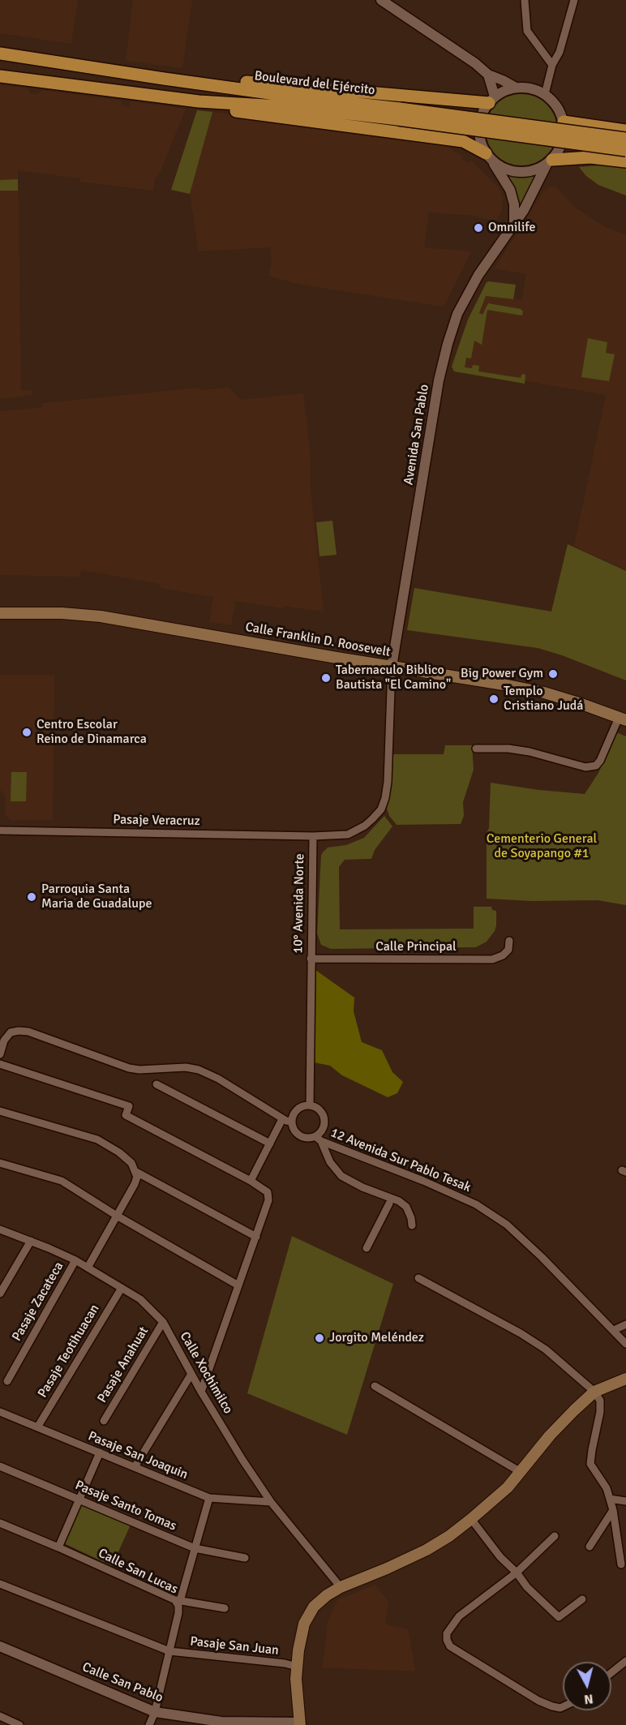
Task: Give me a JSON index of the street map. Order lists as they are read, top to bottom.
{
  "streets": {
    "highway": ["Boulevard del Ejército"],
    "main road": ["Calle Franklin D. Roosevelt"],
    "street": [
      "Avenida San Pablo",
      "Pasaje Veracruz",
      "10° Avenida Norte",
      "Calle Principal",
      "12 Avenida Sur Pablo Tesak",
      "Pasaje Zacateca",
      "Pasaje Teotihuacan",
      "Pasaje Anahuat",
      "Calle Xochimilco",
      "Pasaje San Joaquin",
      "Pasaje Santo Tomas",
      "Calle San Lucas",
      "Pasaje San Juan",
      "Calle San Pablo"
    ]
  },
  "crossings": [
    ["Avenida San Pablo", "Calle Franklin D. Roosevelt"],
    ["Avenida San Pablo", "10° Avenida Norte"],
    ["Calle Franklin D. Roosevelt", "10° Avenida Norte"],
    ["Pasaje Veracruz", "10° Avenida Norte"],
    ["10° Avenida Norte", "Calle Principal"],
    ["10° Avenida Norte", "12 Avenida Sur Pablo Tesak"],
    ["Pasaje Zacateca", "Calle Xochimilco"],
    ["Pasaje Teotihuacan", "Calle Xochimilco"],
    ["Pasaje Teotihuacan", "Pasaje San Joaquin"],
    ["Pasaje Anahuat", "Calle Xochimilco"],
    ["Calle Xochimilco", "Pasaje San Joaquin"],
    ["Calle San Lucas", "Pasaje San Juan"],
    ["Calle San Lucas", "Calle San Pablo"]
  ],
  "parks": ["Cementerio General de Soyapango #1"],
  "places": [
    "Omnilife",
    "Big Power Gym",
    "Tabernaculo Biblico Bautista \"El Camino\"",
    "Templo Cristiano Judá",
    "Centro Escolar Reino de Dinamarca",
    "Parroquia Santa Maria de Guadalupe",
    "Jorgito Meléndez"
  ],
  "north": "bottom"
}
